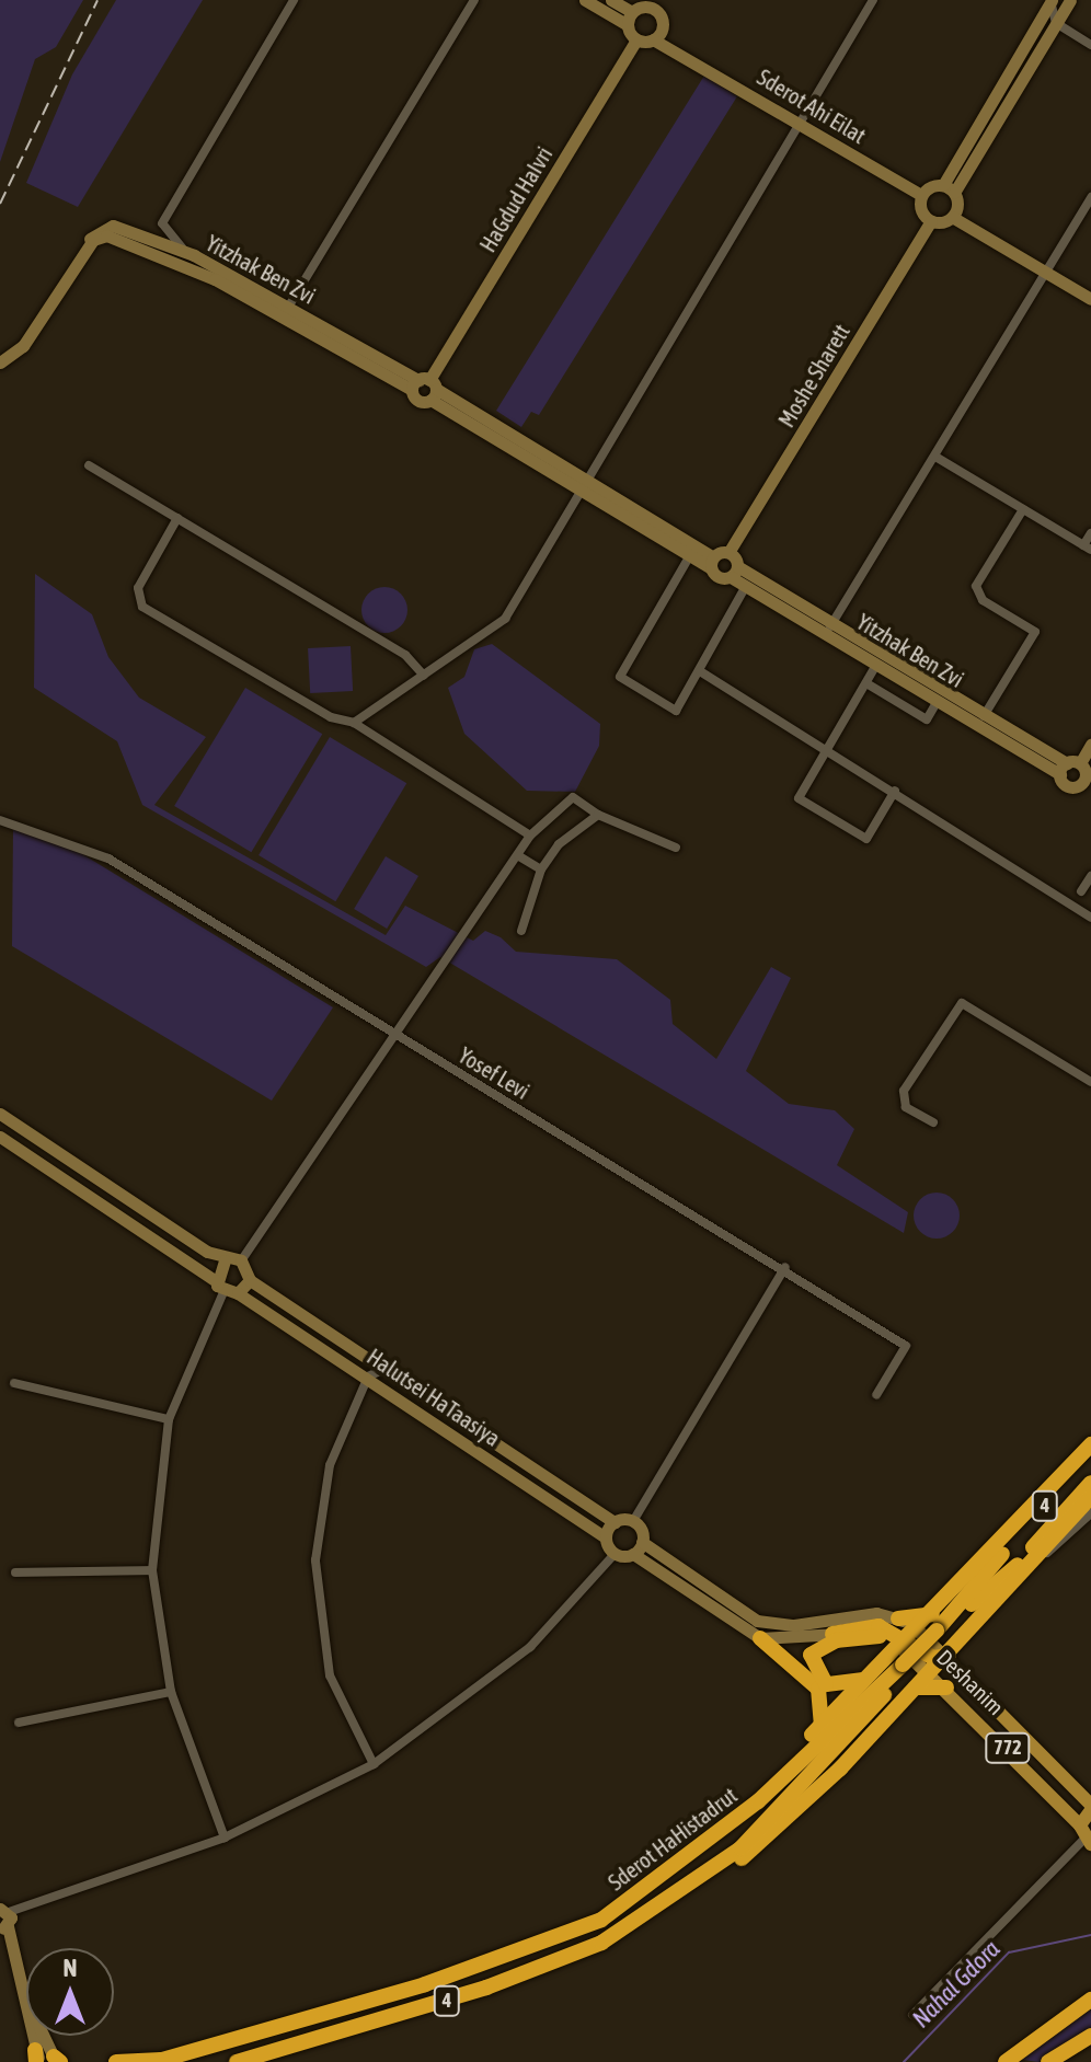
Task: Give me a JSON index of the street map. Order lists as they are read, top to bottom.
{
  "streets": {
    "highway": ["4", "Sderot HaHistadrut"],
    "main road": ["Deshanim", "772"],
    "street": [
      "Sderot Ahi Eilat",
      "HaGdud HaIvri",
      "Yitzhak Ben Zvi",
      "Moshe Sharett",
      "Yosef Levi",
      "Halutsei HaTaasiya"
    ]
  },
  "crossings": [
    ["HaGdud HaIvri", "Yitzhak Ben Zvi"]
  ],
  "water": ["Nahal Gdora"],
  "north": "top"
}
